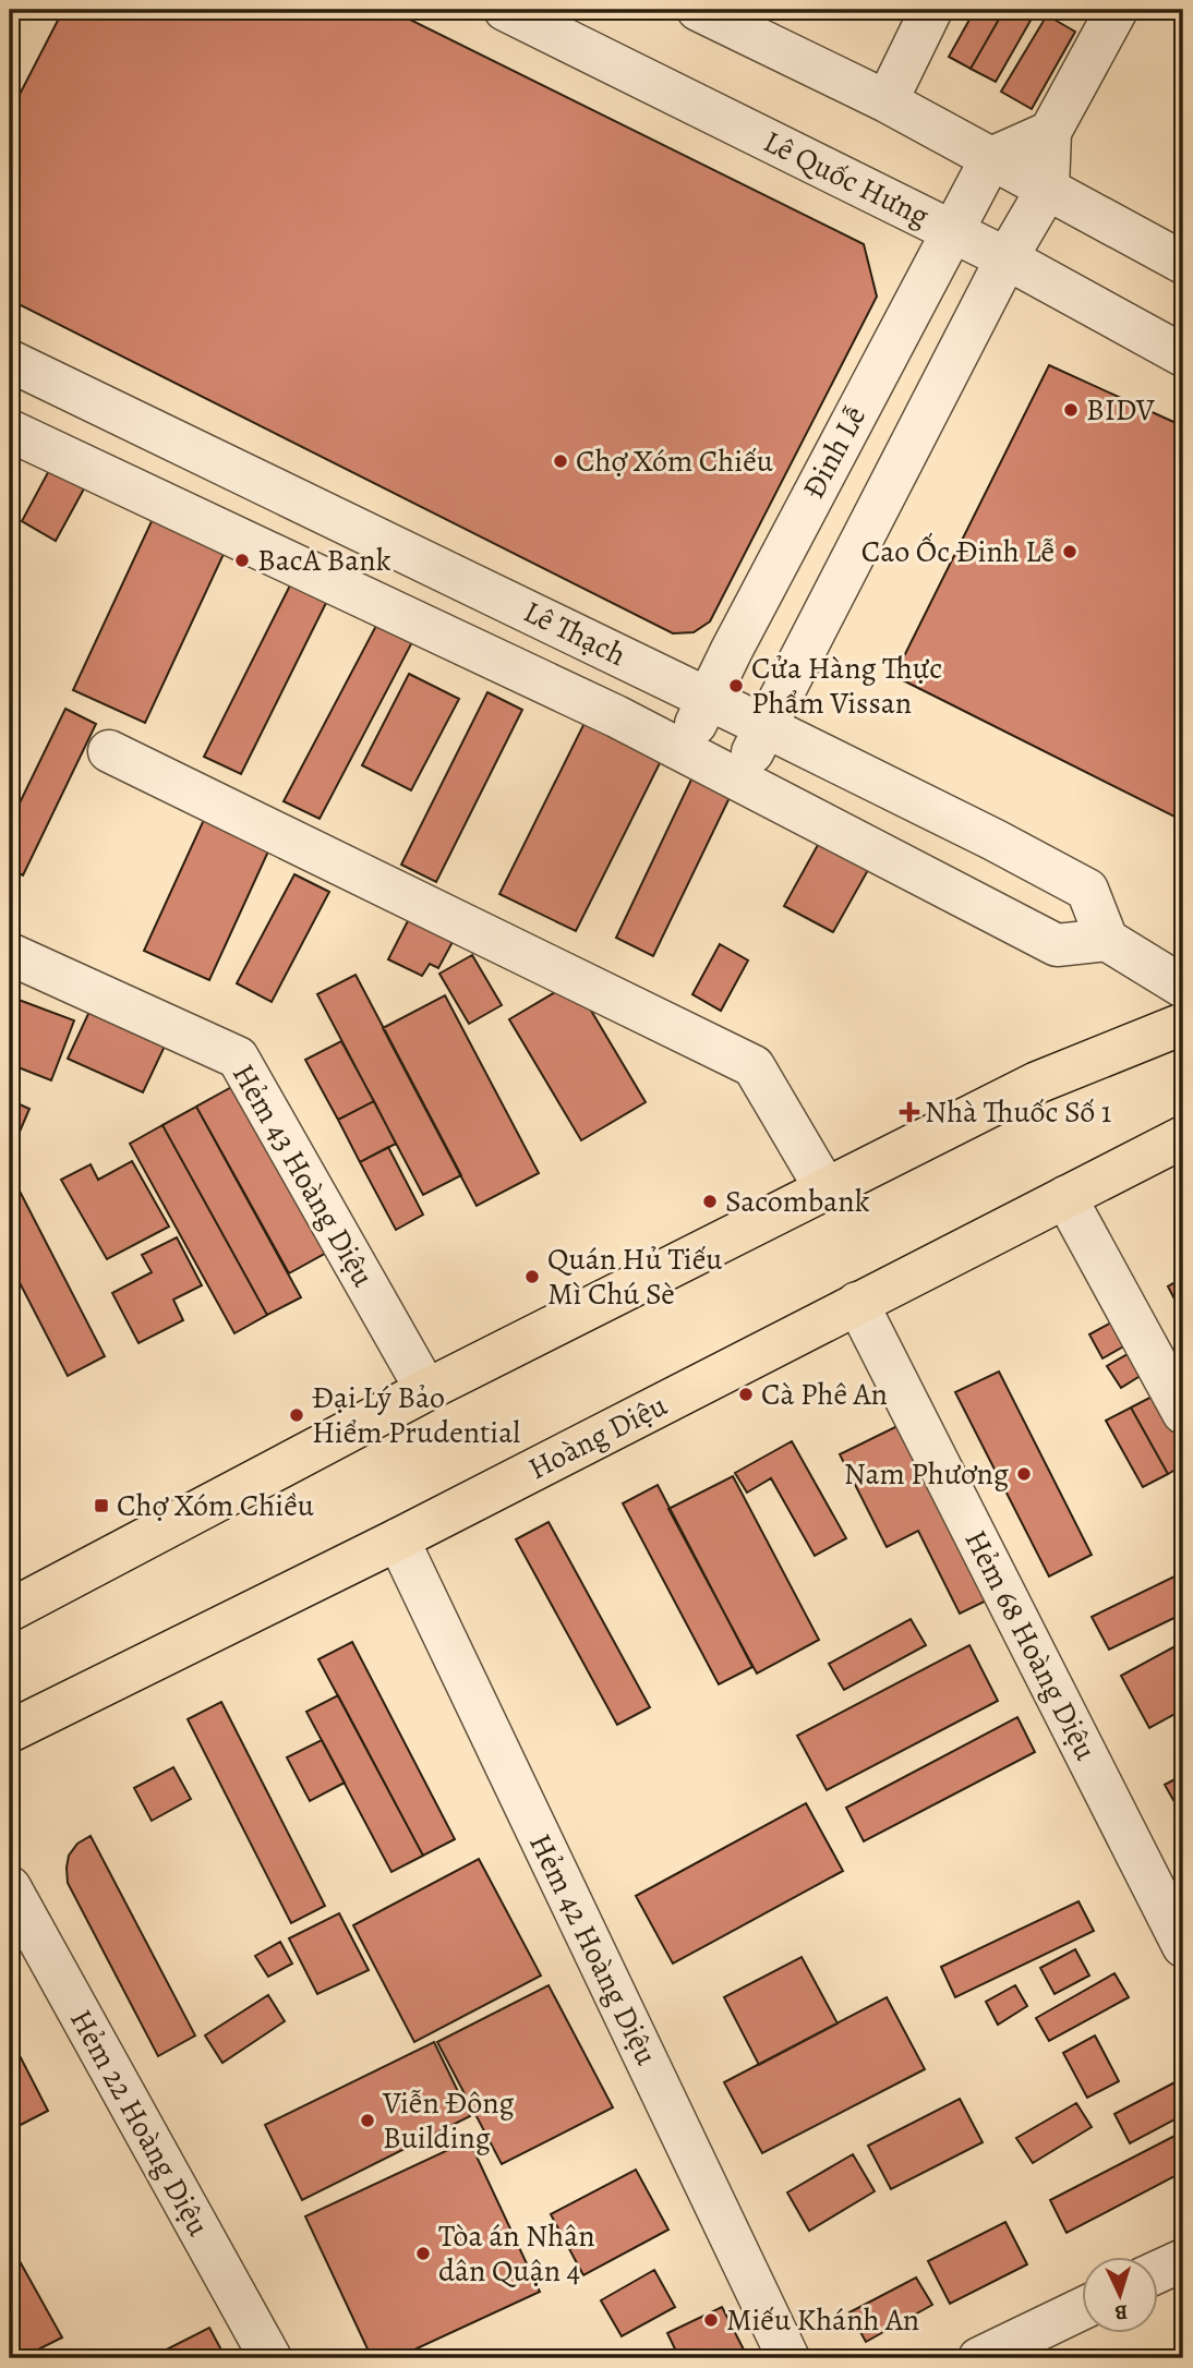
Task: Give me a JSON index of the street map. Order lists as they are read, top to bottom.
{
  "streets": {
    "main road": ["Hoàng Diệu"],
    "street": [
      "Lê Quốc Hưng",
      "Ðinh Lễ",
      "Lê Thạch",
      "Hẻm 43 Hoàng Diệu",
      "Hẻm 68 Hoàng Diệu",
      "Hẻm 42 Hoàng Diệu",
      "Hẻm 22 Hoàng Diệu"
    ]
  },
  "crossings": [
    ["Lê Quốc Hưng", "Ðinh Lễ"],
    ["Ðinh Lễ", "Lê Thạch"],
    ["Hoàng Diệu", "Hẻm 68 Hoàng Diệu"],
    ["Hoàng Diệu", "Hẻm 42 Hoàng Diệu"]
  ],
  "places": {
    "other": [
      "BIDV",
      "Chợ Xóm Chiếu",
      "Cao Ốc Đinh Lễ",
      "BacA Bank",
      "Cửa Hàng Thực Phẩm Vissan",
      "Sacombank",
      "Quán Hủ Tiếu Mì Chú Sè",
      "Cà Phê An",
      "Đại Lý Bảo Hiểm Prudential",
      "Nam Phương",
      "Viễn Đông Building",
      "Tòa án Nhân dân Quận 4",
      "Miếu Khánh An"
    ],
    "health": ["Nhà Thuốc Số 1"],
    "transit": ["Chợ Xóm Chiều"]
  },
  "north": "bottom"
}
